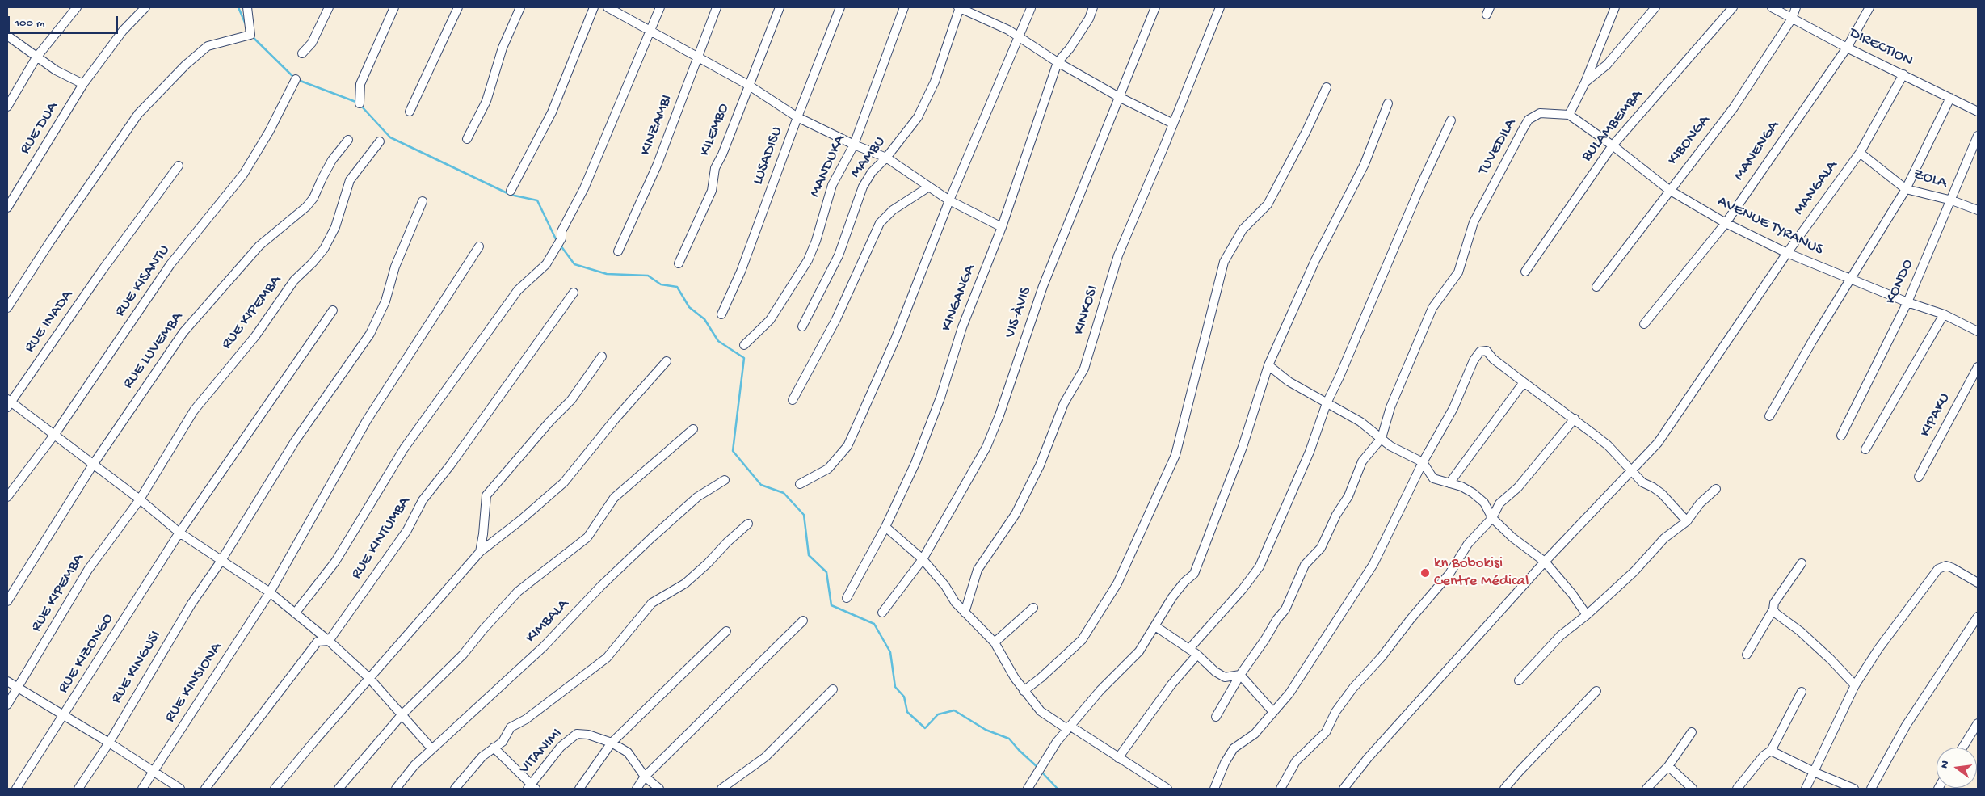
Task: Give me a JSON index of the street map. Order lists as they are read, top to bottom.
{
  "streets": {
    "street": [
      "DIRECTION",
      "KINZAMBI",
      "BULAMBEMBA",
      "RUE DUA",
      "KILEMBO",
      "KIBONGA",
      "TUVEDILA",
      "MANENGA",
      "LUSADISU",
      "MAMBU",
      "MANDUKA",
      "ZOLA",
      "MANGALA",
      "AVENUE TYRANUS",
      "RUE KISANTU",
      "KONDO",
      "KINGANGA",
      "KINKOSI",
      "RUE KIPEMBA",
      "VIS-ÀVIS",
      "RUE INADA",
      "RUE LUVEMBA",
      "KIPAKU",
      "RUE KINTUMBA",
      "KIMBALA",
      "RUE KIZONGO",
      "RUE KINGUSI",
      "RUE KINSIONA",
      "VITANIMI"
    ]
  },
  "crossings": [
    ["DIRECTION", "KIBONGA"],
    ["DIRECTION", "MANENGA"],
    ["DIRECTION", "MANGALA"],
    ["BULAMBEMBA", "AVENUE TYRANUS"],
    ["KIBONGA", "AVENUE TYRANUS"],
    ["TUVEDILA", "AVENUE TYRANUS"],
    ["MANENGA", "AVENUE TYRANUS"],
    ["ZOLA", "MANGALA"],
    ["ZOLA", "KONDO"],
    ["MANGALA", "AVENUE TYRANUS"],
    ["AVENUE TYRANUS", "KONDO"]
  ],
  "places": ["kn Bobokisi Centre Médical"],
  "scale_bar": "100 m",
  "north": "left"
}
